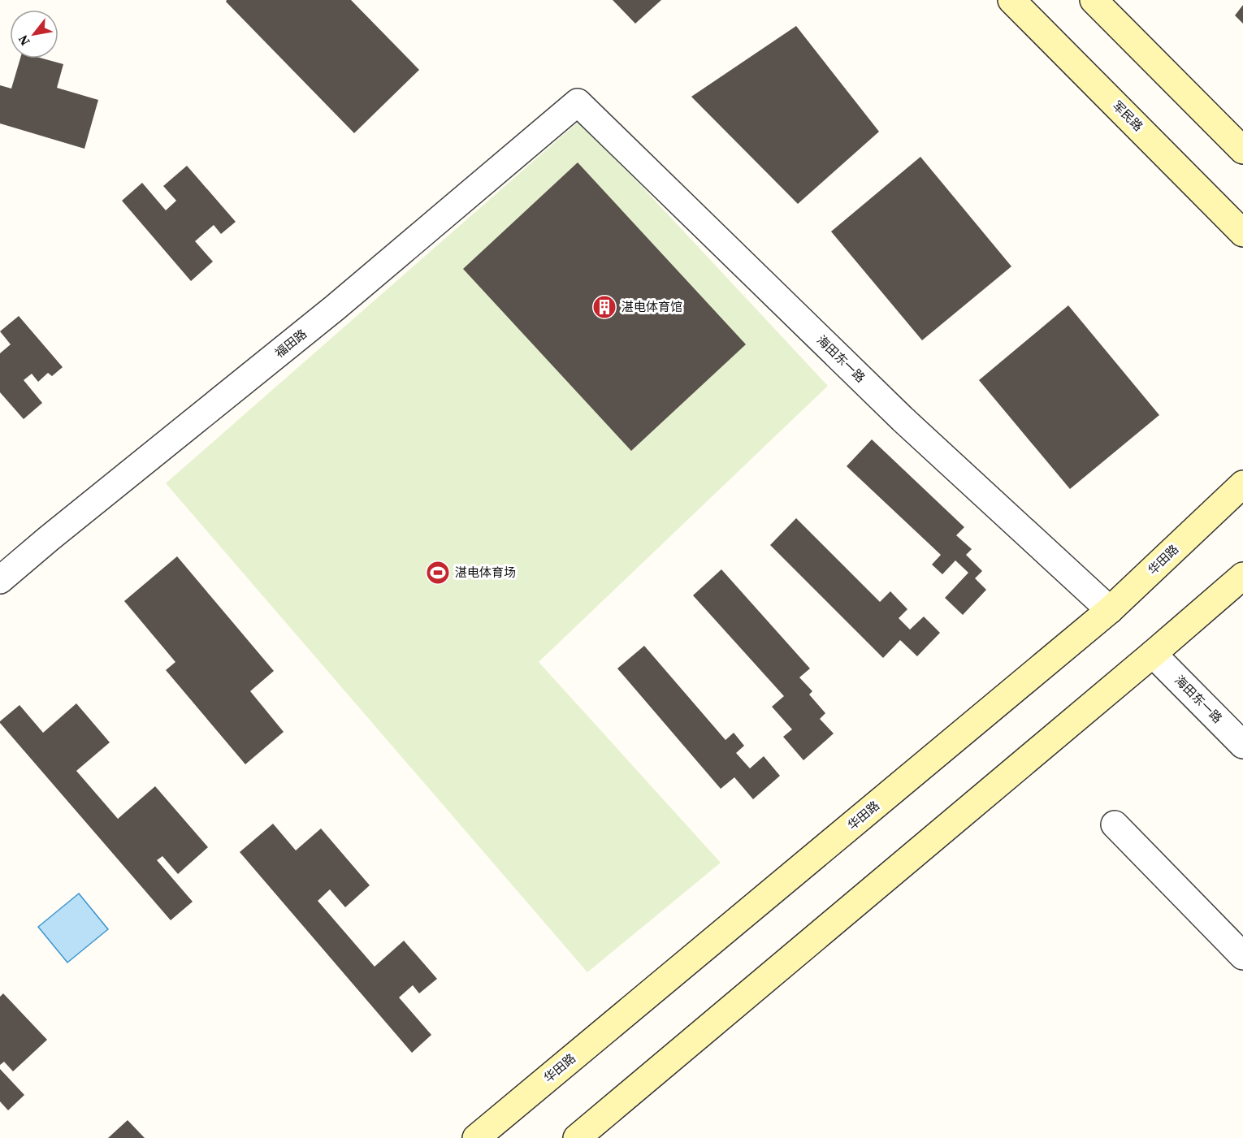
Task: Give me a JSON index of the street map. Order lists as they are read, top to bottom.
{
  "streets": {
    "main road": ["军民路", "华田路"],
    "street": ["福田路", "海田东一路"]
  },
  "crossings": [
    ["福田路", "海田东一路"],
    ["海田东一路", "华田路"]
  ],
  "places": {
    "building": ["湛电体育馆"],
    "sports": ["湛电体育场"]
  },
  "north": "bottom left"
}
